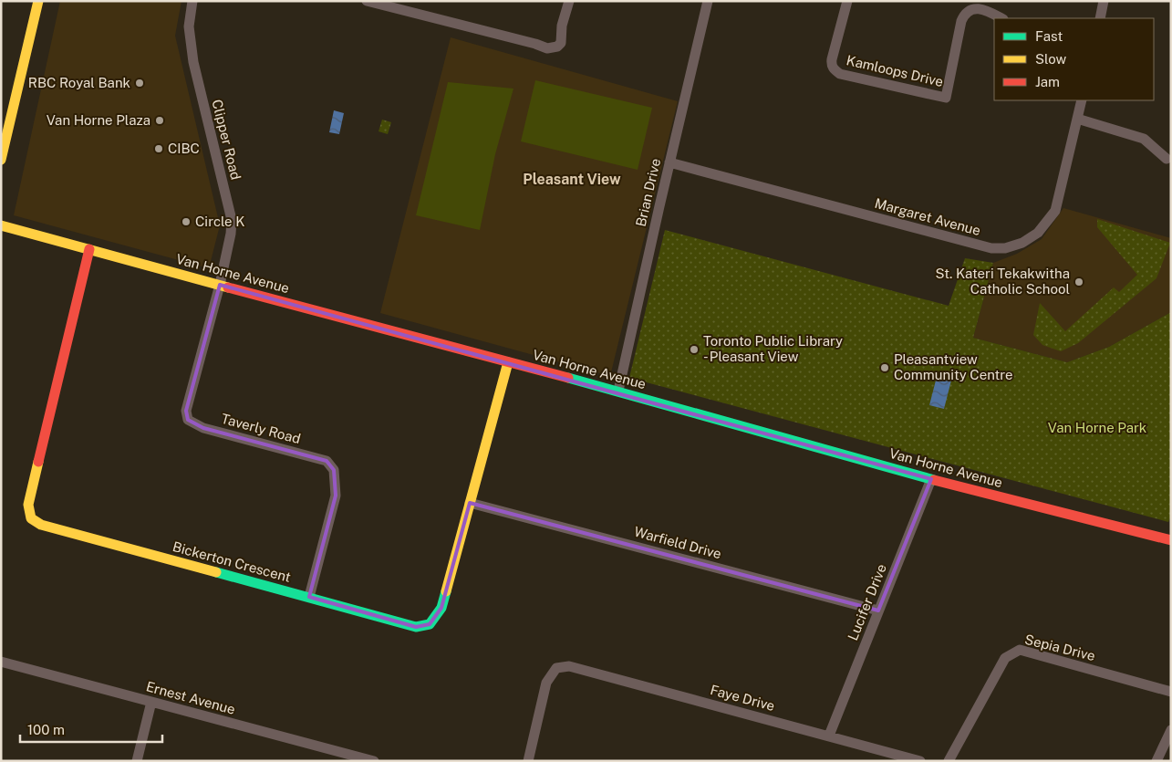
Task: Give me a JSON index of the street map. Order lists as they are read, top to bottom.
{
  "streets": {
    "street": [
      "Kamloops Drive",
      "Clipper Road",
      "Brian Drive",
      "Margaret Avenue",
      "Van Horne Avenue",
      "Taverly Road",
      "Warfield Drive",
      "Bickerton Crescent",
      "Lucifer Drive",
      "Sepia Drive",
      "Ernest Avenue",
      "Faye Drive"
    ]
  },
  "crossings": [
    ["Clipper Road", "Van Horne Avenue"],
    ["Clipper Road", "Taverly Road"],
    ["Brian Drive", "Margaret Avenue"],
    ["Brian Drive", "Van Horne Avenue"],
    ["Van Horne Avenue", "Taverly Road"],
    ["Van Horne Avenue", "Bickerton Crescent"],
    ["Van Horne Avenue", "Lucifer Drive"],
    ["Taverly Road", "Bickerton Crescent"],
    ["Warfield Drive", "Bickerton Crescent"],
    ["Warfield Drive", "Lucifer Drive"],
    ["Lucifer Drive", "Faye Drive"]
  ],
  "districts": ["Pleasant View"],
  "parks": ["Van Horne Park"],
  "places": [
    "RBC Royal Bank",
    "Van Horne Plaza",
    "CIBC",
    "Circle K",
    "St. Kateri Tekakwitha Catholic School",
    "Toronto Public Library - Pleasant View",
    "Pleasantview Community Centre"
  ],
  "legend": ["Fast", "Slow", "Jam"],
  "scale_bar": "100 m"
}
